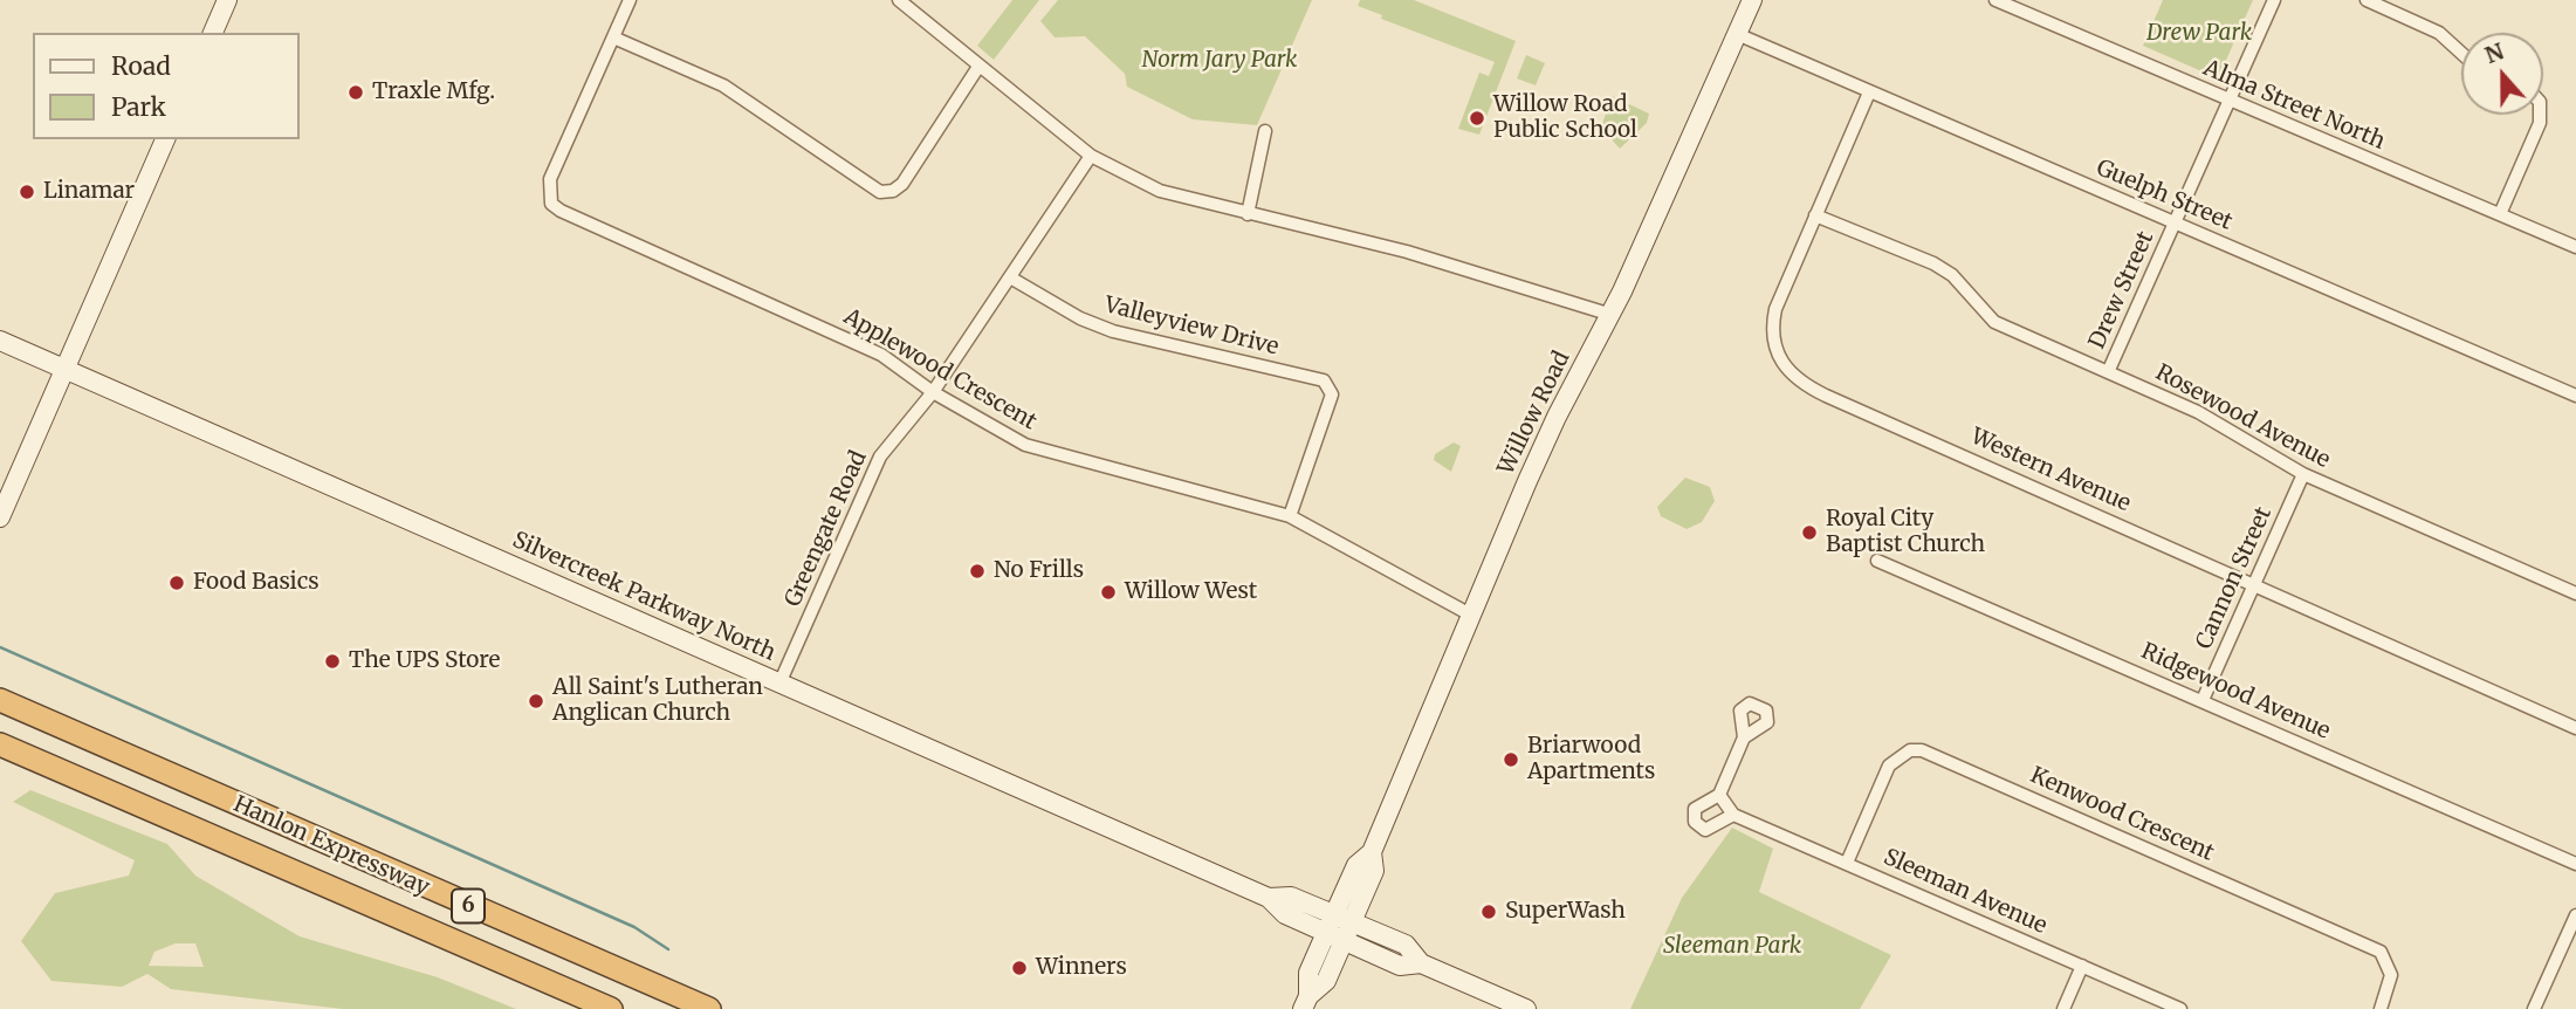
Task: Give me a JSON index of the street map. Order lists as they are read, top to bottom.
{
  "streets": {
    "highway": ["Hanlon Expressway", "6"],
    "main road": ["Willow Road", "Silvercreek Parkway North"],
    "street": [
      "Alma Street North",
      "Guelph Street",
      "Drew Street",
      "Valleyview Drive",
      "Applewood Crescent",
      "Rosewood Avenue",
      "Western Avenue",
      "Greengate Road",
      "Cannon Street",
      "Ridgewood Avenue",
      "Kenwood Crescent",
      "Sleeman Avenue"
    ]
  },
  "crossings": [
    ["Alma Street North", "Drew Street"],
    ["Guelph Street", "Drew Street"],
    ["Guelph Street", "Willow Road"],
    ["Guelph Street", "Western Avenue"],
    ["Drew Street", "Rosewood Avenue"],
    ["Valleyview Drive", "Applewood Crescent"],
    ["Valleyview Drive", "Greengate Road"],
    ["Applewood Crescent", "Willow Road"],
    ["Applewood Crescent", "Greengate Road"],
    ["Willow Road", "Silvercreek Parkway North"],
    ["Rosewood Avenue", "Western Avenue"],
    ["Rosewood Avenue", "Cannon Street"],
    ["Western Avenue", "Cannon Street"],
    ["Greengate Road", "Silvercreek Parkway North"],
    ["Cannon Street", "Ridgewood Avenue"],
    ["Kenwood Crescent", "Sleeman Avenue"]
  ],
  "parks": ["Drew Park", "Norm Jary Park", "Sleeman Park"],
  "places": [
    "Traxle Mfg.",
    "Willow Road Public School",
    "Linamar",
    "Royal City Baptist Church",
    "No Frills",
    "Food Basics",
    "Willow West",
    "The UPS Store",
    "All Saint's Lutheran Anglican Church",
    "Briarwood Apartments",
    "SuperWash",
    "Winners"
  ],
  "legend": ["Road", "Park"],
  "north": "top"
}
